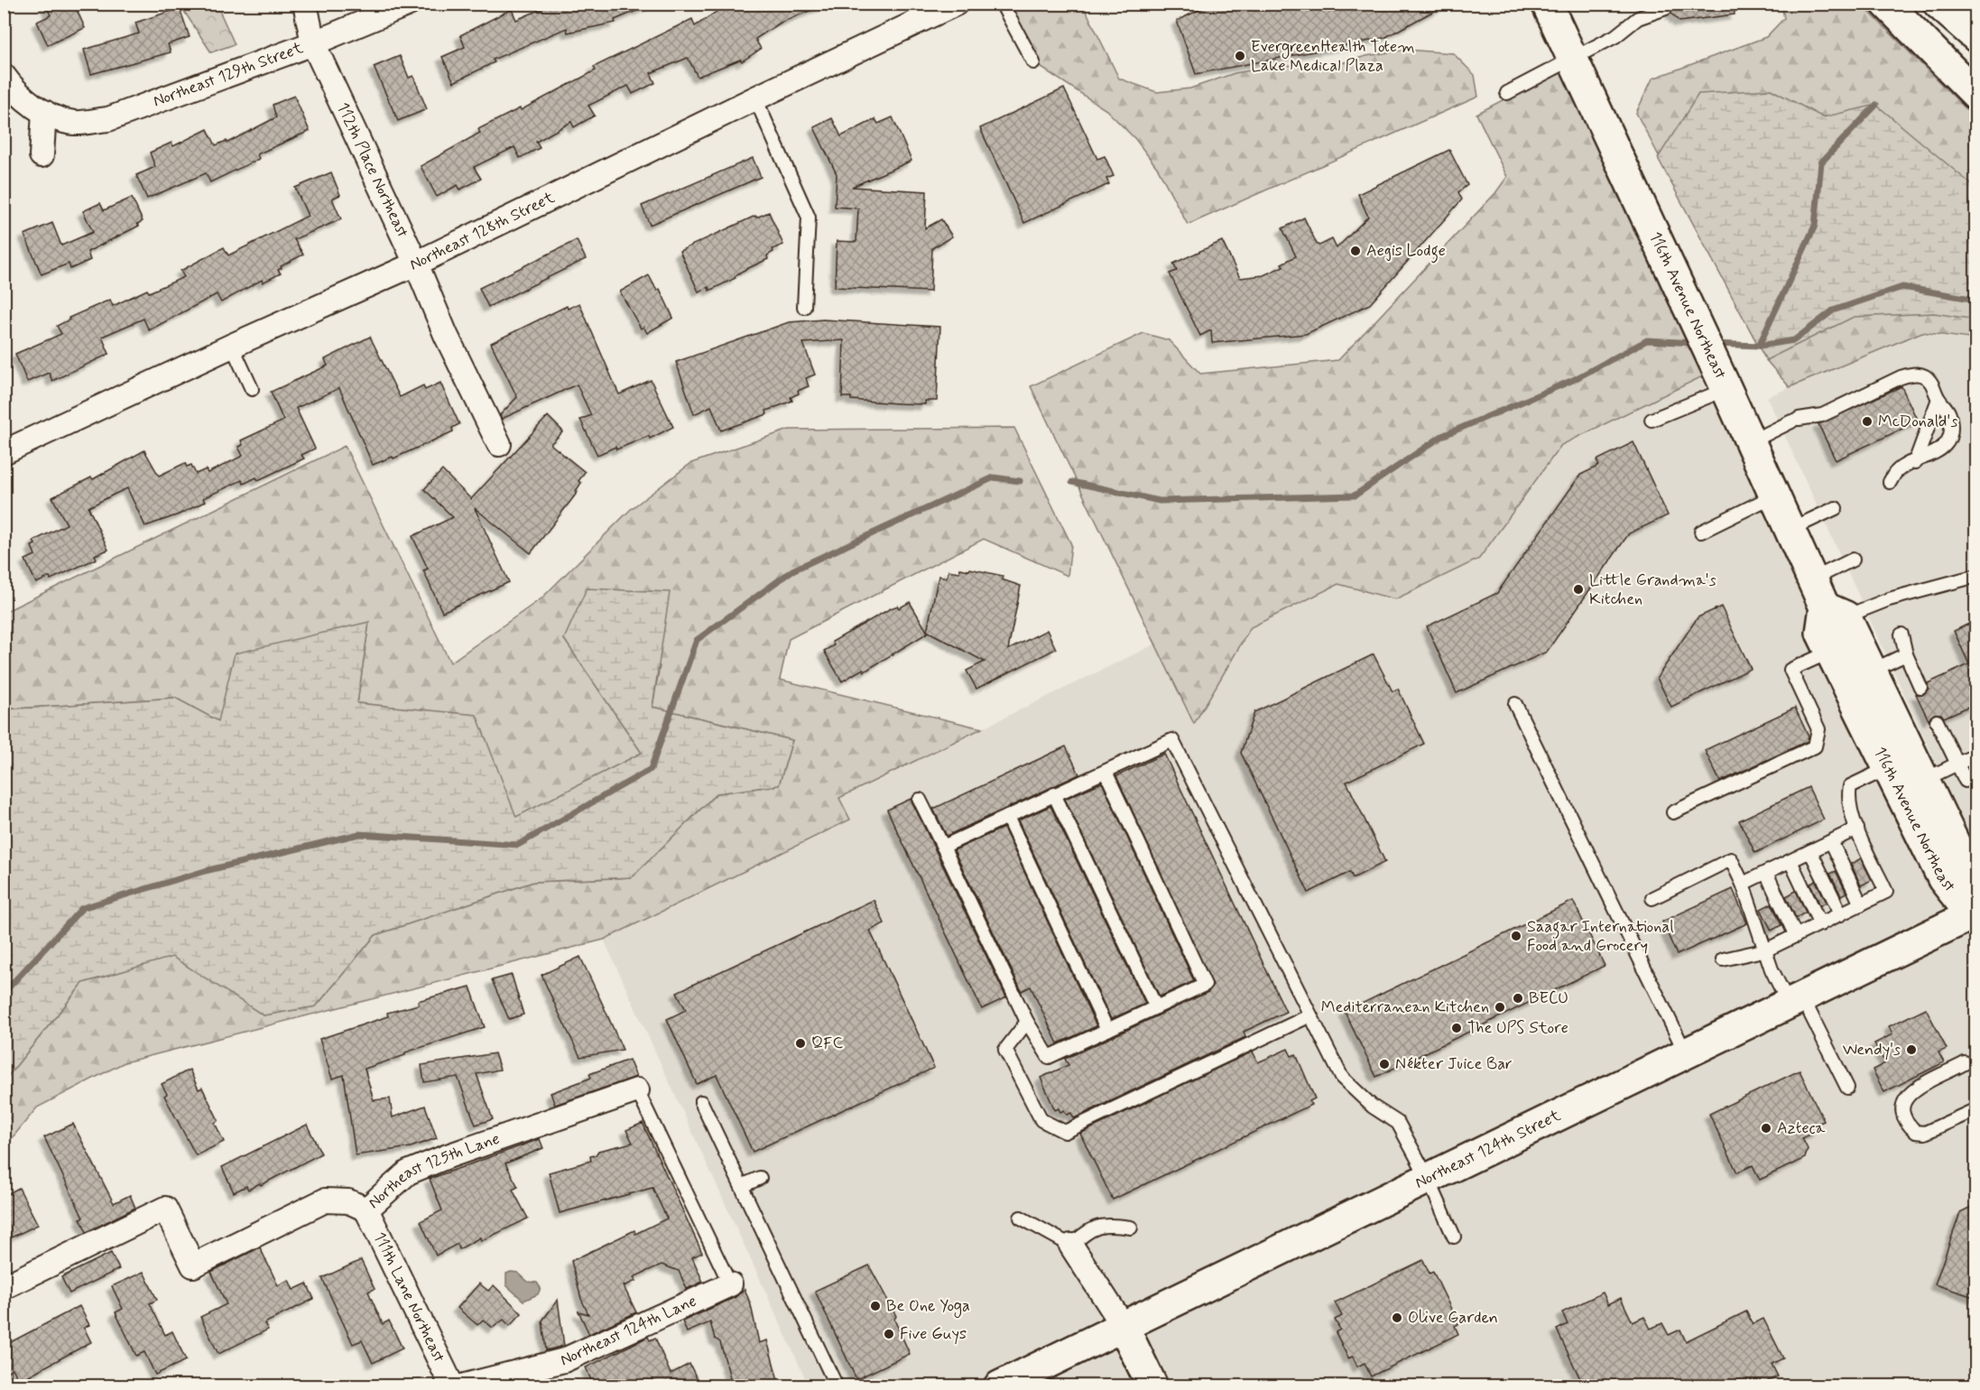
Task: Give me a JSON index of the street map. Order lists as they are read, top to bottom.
{
  "streets": {
    "main road": ["116th Avenue Northeast", "Northeast 124th Street"],
    "street": [
      "Northeast 129th Street",
      "112th Place Northeast",
      "Northeast 128th Street",
      "Northeast 125th Lane",
      "111th Lane Northeast",
      "Northeast 124th Lane"
    ]
  },
  "crossings": [
    ["Northeast 129th Street", "112th Place Northeast"],
    ["112th Place Northeast", "Northeast 128th Street"],
    ["116th Avenue Northeast", "Northeast 124th Street"],
    ["Northeast 125th Lane", "111th Lane Northeast"]
  ],
  "places": [
    "EvergreenHealth Totem Lake Medical Plaza",
    "Aegis Lodge",
    "McDonald's",
    "Little Grandma's Kitchen",
    "Saagar International Food and Grocery",
    "BECU",
    "Mediterranean Kitchen",
    "The UPS Store",
    "QFC",
    "Wendy's",
    "Nékter Juice Bar",
    "Azteca",
    "Be One Yoga",
    "Olive Garden",
    "Five Guys"
  ]
}
